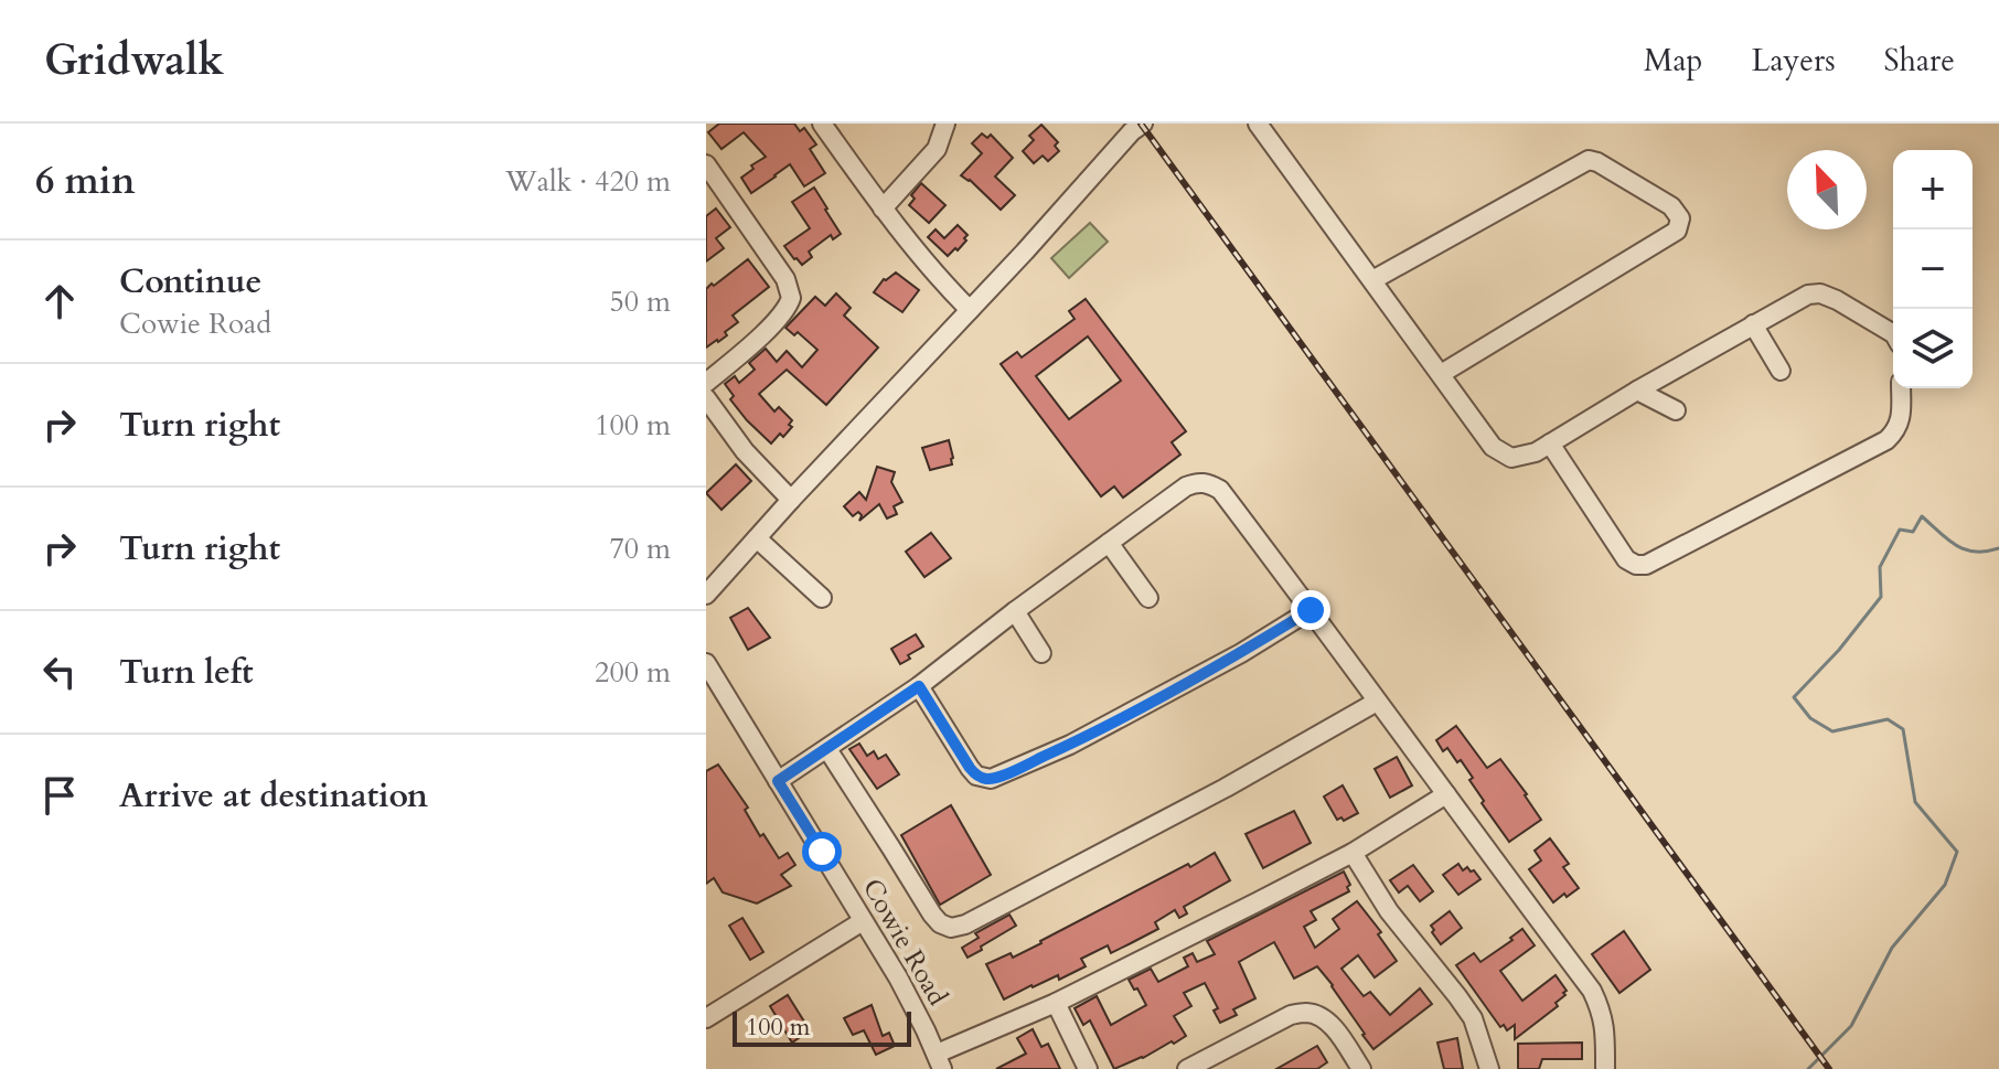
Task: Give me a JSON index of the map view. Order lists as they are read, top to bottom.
{
  "streets": {
    "street": ["Cowie Road"]
  },
  "scale_bar": "100 m",
  "north": "top left",
  "page": {
    "header": "Gridwalk",
    "nav": ["Map", "Layers", "Share"],
    "heading": ["6 min", "Walk · 420 m"],
    "map_buttons": ["+", "−"],
    "list": [
      ["Continue", "Cowie Road", "50 m"],
      ["Turn right", "100 m"],
      ["Turn right", "70 m"],
      ["Turn left", "200 m"],
      "Arrive at destination"
    ],
    "scale": "100 m"
  }
}
